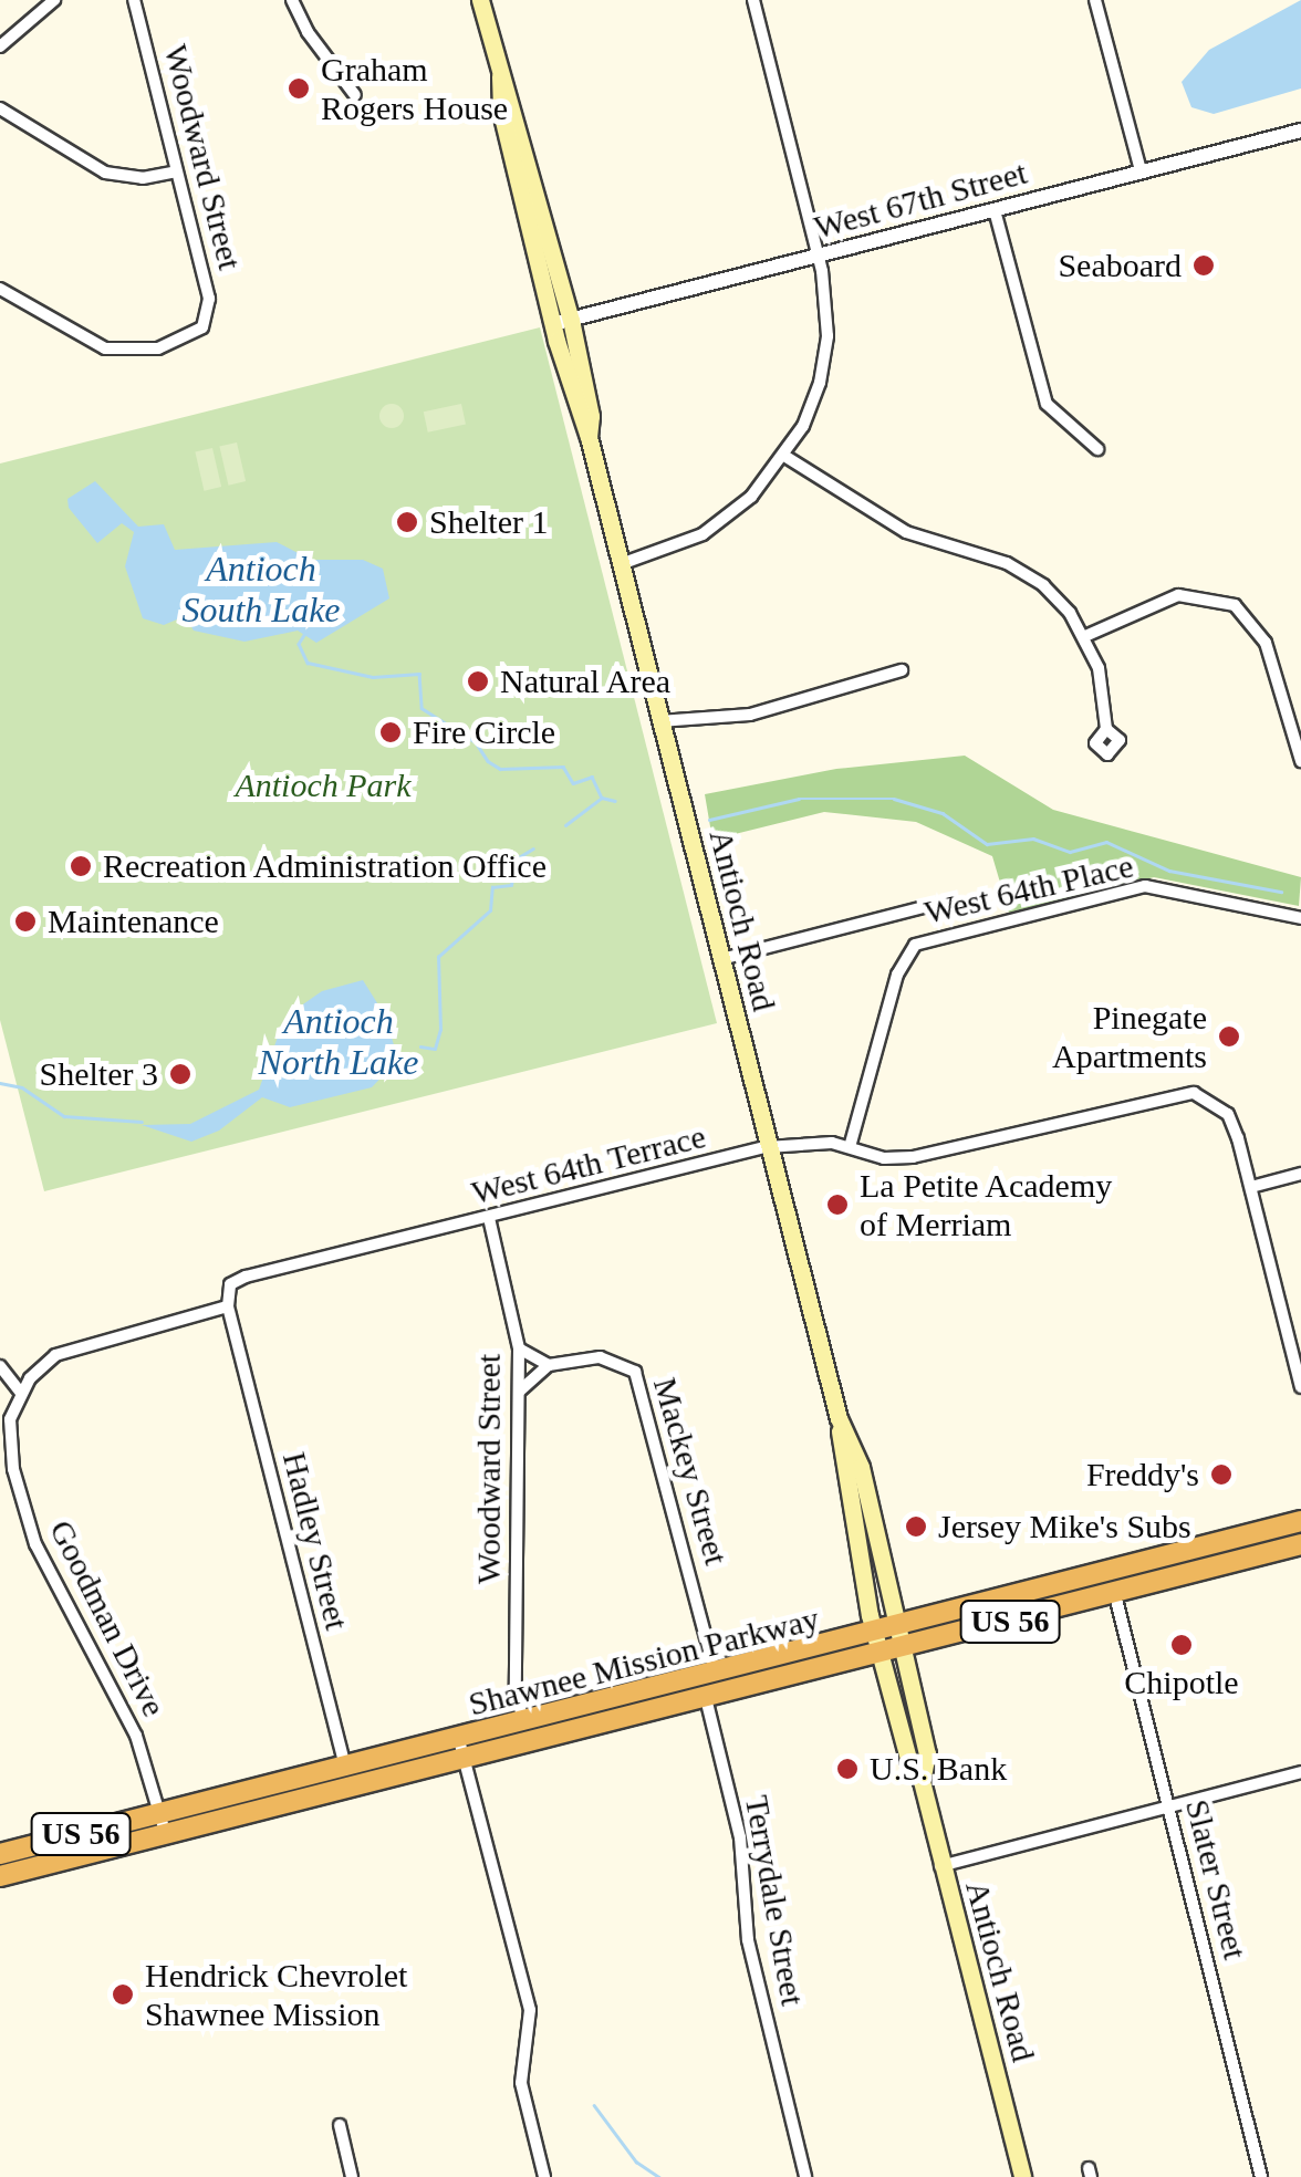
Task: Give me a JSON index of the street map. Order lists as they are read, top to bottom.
{
  "streets": {
    "highway": ["US 56", "Shawnee Mission Parkway"],
    "main road": ["Antioch Road"],
    "street": [
      "Woodward Street",
      "West 67th Street",
      "West 64th Place",
      "West 64th Terrace",
      "Mackey Street",
      "Hadley Street",
      "Goodman Drive",
      "Slater Street",
      "Terrydale Street"
    ]
  },
  "crossings": [
    ["Woodward Street", "West 64th Terrace"],
    ["Woodward Street", "Shawnee Mission Parkway"],
    ["West 67th Street", "Antioch Road"],
    ["West 64th Place", "West 64th Terrace"],
    ["Antioch Road", "West 64th Terrace"],
    ["Antioch Road", "Shawnee Mission Parkway"],
    ["West 64th Terrace", "Hadley Street"],
    ["Mackey Street", "Shawnee Mission Parkway"],
    ["Hadley Street", "Shawnee Mission Parkway"],
    ["Goodman Drive", "Shawnee Mission Parkway"],
    ["Shawnee Mission Parkway", "Slater Street"],
    ["Shawnee Mission Parkway", "Terrydale Street"]
  ],
  "water": ["Antioch South Lake", "Antioch North Lake"],
  "parks": ["Antioch Park"],
  "places": [
    "Graham Rogers House",
    "Seaboard",
    "Shelter 1",
    "Natural Area",
    "Fire Circle",
    "Recreation Administration Office",
    "Maintenance",
    "Pinegate Apartments",
    "Shelter 3",
    "La Petite Academy of Merriam",
    "Freddy's",
    "Jersey Mike's Subs",
    "Chipotle",
    "U.S. Bank",
    "Hendrick Chevrolet Shawnee Mission"
  ]
}
